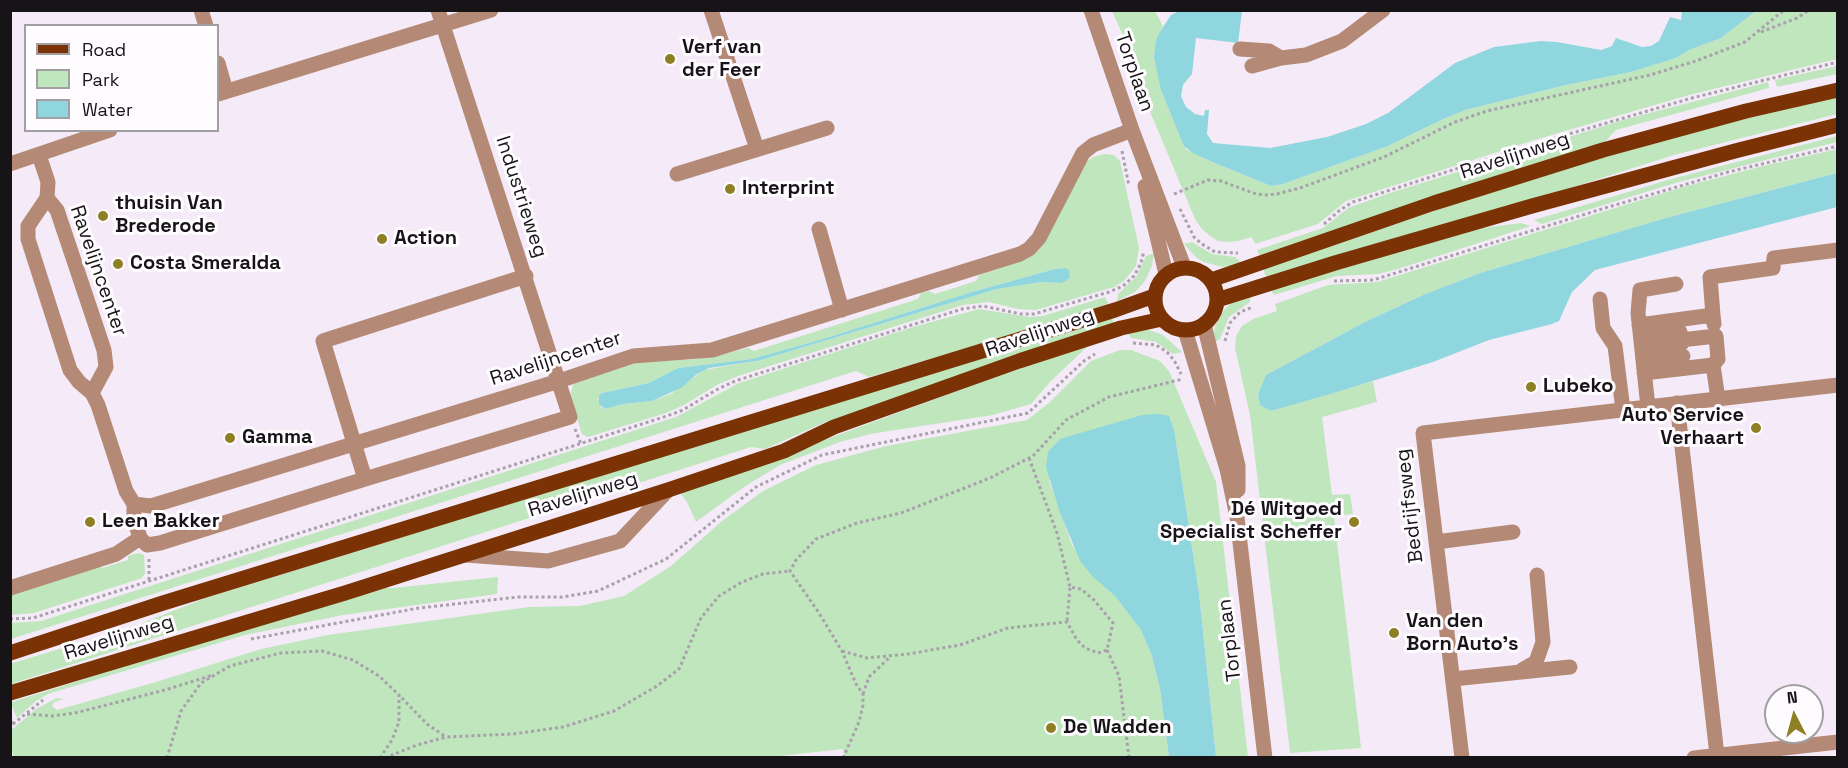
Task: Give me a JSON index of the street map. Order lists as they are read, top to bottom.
{
  "streets": {
    "main road": ["Ravelijnweg"],
    "street": [
      "Torplaan",
      "Industrieweg",
      "Ravelijncenter",
      "Bedrijfsweg"
    ]
  },
  "crossings": [
    ["Torplaan", "Ravelijnweg"],
    ["Torplaan", "Ravelijncenter"],
    ["Industrieweg", "Ravelijncenter"]
  ],
  "places": [
    "Verf van der Feer",
    "Interprint",
    "thuisin Van Brederode",
    "Action",
    "Costa Smeralda",
    "Lubeko",
    "Auto Service Verhaart",
    "Gamma",
    "Leen Bakker",
    "Dé Witgoed Specialist Scheffer",
    "Van den Born Auto's",
    "De Wadden"
  ],
  "legend": ["Road", "Park", "Water"],
  "north": "top"
}
